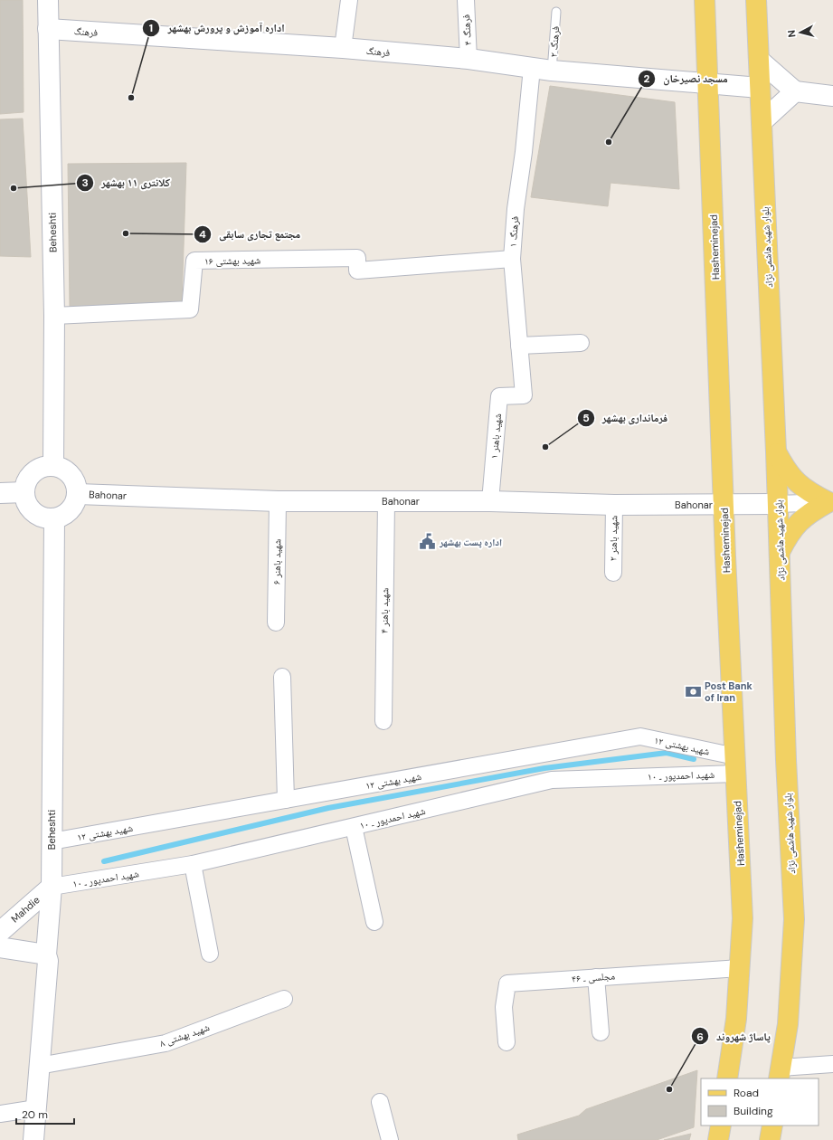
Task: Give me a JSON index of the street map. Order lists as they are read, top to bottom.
{
  "streets": {
    "main road": ["Hasheminejad", "بلوار شهید هاشمی نژاد"],
    "street": [
      "فرهنگ ۴",
      "فرهنگ",
      "فرهنگ ۱",
      "Beheshti",
      "شهید بهشتی ۱۶",
      "شهید باهنر ۱",
      "Bahonar",
      "شهید باهنر ۲",
      "شهید باهنر ۶",
      "شهید باهنر ۴",
      "شهید بهشتی ۱۲",
      "شهید احمدپور ـ ۱۰",
      "Mahdie",
      "مجلسی ـ ۴۶",
      "شهید بهشتی ۸"
    ],
    "lane": ["فرهنگ ۲"]
  },
  "crossings": [
    ["فرهنگ ۴", "فرهنگ"],
    ["فرهنگ", "فرهنگ ۲"],
    ["فرهنگ", "فرهنگ ۱"],
    ["فرهنگ", "Beheshti"],
    ["فرهنگ", "Hasheminejad"],
    ["فرهنگ", "بلوار شهید هاشمی نژاد"],
    ["فرهنگ ۱", "شهید بهشتی ۱۶"],
    ["فرهنگ ۱", "شهید باهنر ۱"],
    ["Beheshti", "شهید بهشتی ۱۶"],
    ["Beheshti", "Bahonar"],
    ["Beheshti", "شهید بهشتی ۱۲"],
    ["Beheshti", "شهید احمدپور ـ ۱۰"],
    ["Beheshti", "Mahdie"],
    ["Beheshti", "شهید بهشتی ۸"],
    ["Hasheminejad", "Bahonar"],
    ["Hasheminejad", "شهید بهشتی ۱۲"],
    ["Hasheminejad", "شهید احمدپور ـ ۱۰"],
    ["Hasheminejad", "مجلسی ـ ۴۶"],
    ["بلوار شهید هاشمی نژاد", "Bahonar"],
    ["شهید باهنر ۱", "Bahonar"],
    ["Bahonar", "شهید باهنر ۲"],
    ["Bahonar", "شهید باهنر ۶"],
    ["Bahonar", "شهید باهنر ۴"],
    ["شهید بهشتی ۱۲", "شهید احمدپور ـ ۱۰"],
    ["شهید احمدپور ـ ۱۰", "Mahdie"]
  ],
  "places": {
    "other": [
      "اداره آموزش و پرورش بهشهر",
      "مسجد نصیرخان",
      "کلانتری ۱۱ بهشهر",
      "مجتمع تجاری سابقی",
      "فرمانداری بهشهر",
      "پاساژ شهروند"
    ],
    "public building": ["اداره پست بهشهر"],
    "bank": ["Post Bank of Iran"]
  },
  "legend": ["Road", "Building"],
  "scale_bar": "20 m",
  "north": "left"
}
